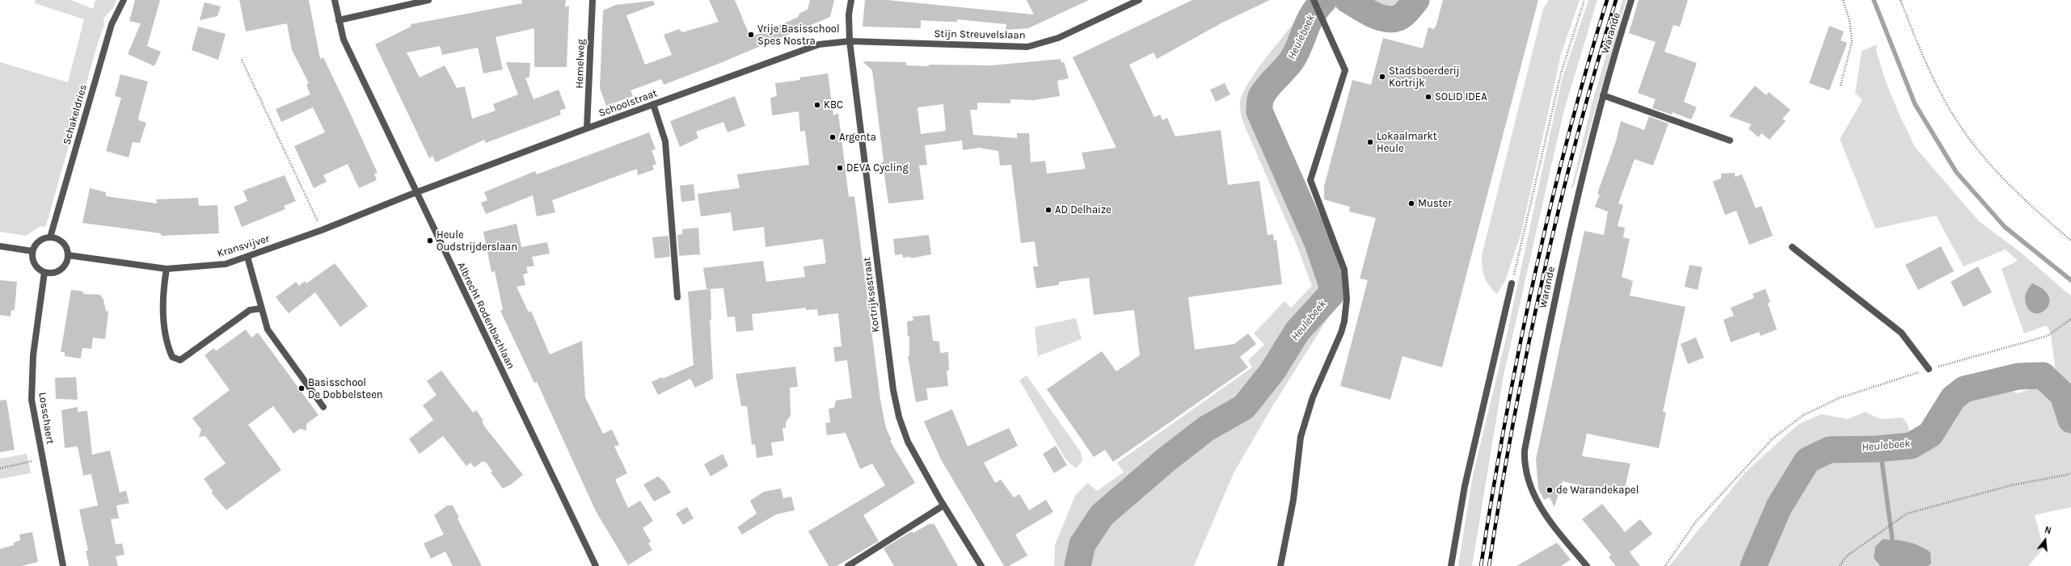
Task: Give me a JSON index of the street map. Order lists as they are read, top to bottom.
{
  "streets": {
    "street": [
      "Warande",
      "Stijn Streuvelslaan",
      "Hemelweg",
      "Schoolstraat",
      "Schakeldries",
      "Kransvijver",
      "Kortrijksestraat",
      "Albrecht Rodenbachlaan",
      "Losschaert"
    ]
  },
  "crossings": [
    ["Stijn Streuvelslaan", "Schoolstraat"],
    ["Stijn Streuvelslaan", "Kortrijksestraat"],
    ["Hemelweg", "Schoolstraat"],
    ["Schoolstraat", "Kransvijver"],
    ["Schoolstraat", "Kortrijksestraat"],
    ["Schoolstraat", "Albrecht Rodenbachlaan"],
    ["Schakeldries", "Kransvijver"],
    ["Schakeldries", "Losschaert"],
    ["Kransvijver", "Albrecht Rodenbachlaan"],
    ["Kransvijver", "Losschaert"]
  ],
  "water": ["Heulebeek"],
  "places": [
    "Vrije Basisschool Spes Nostra",
    "Stadsboerderij Kortrijk",
    "SOLID IDEA",
    "KBC",
    "Argenta",
    "Lokaalmarkt Heule",
    "DEVA Cycling",
    "Muster",
    "AD Delhaize",
    "Heule Oudstrijderslaan",
    "Basisschool De Dobbelsteen",
    "de Warandekapel"
  ],
  "north": "top"
}
